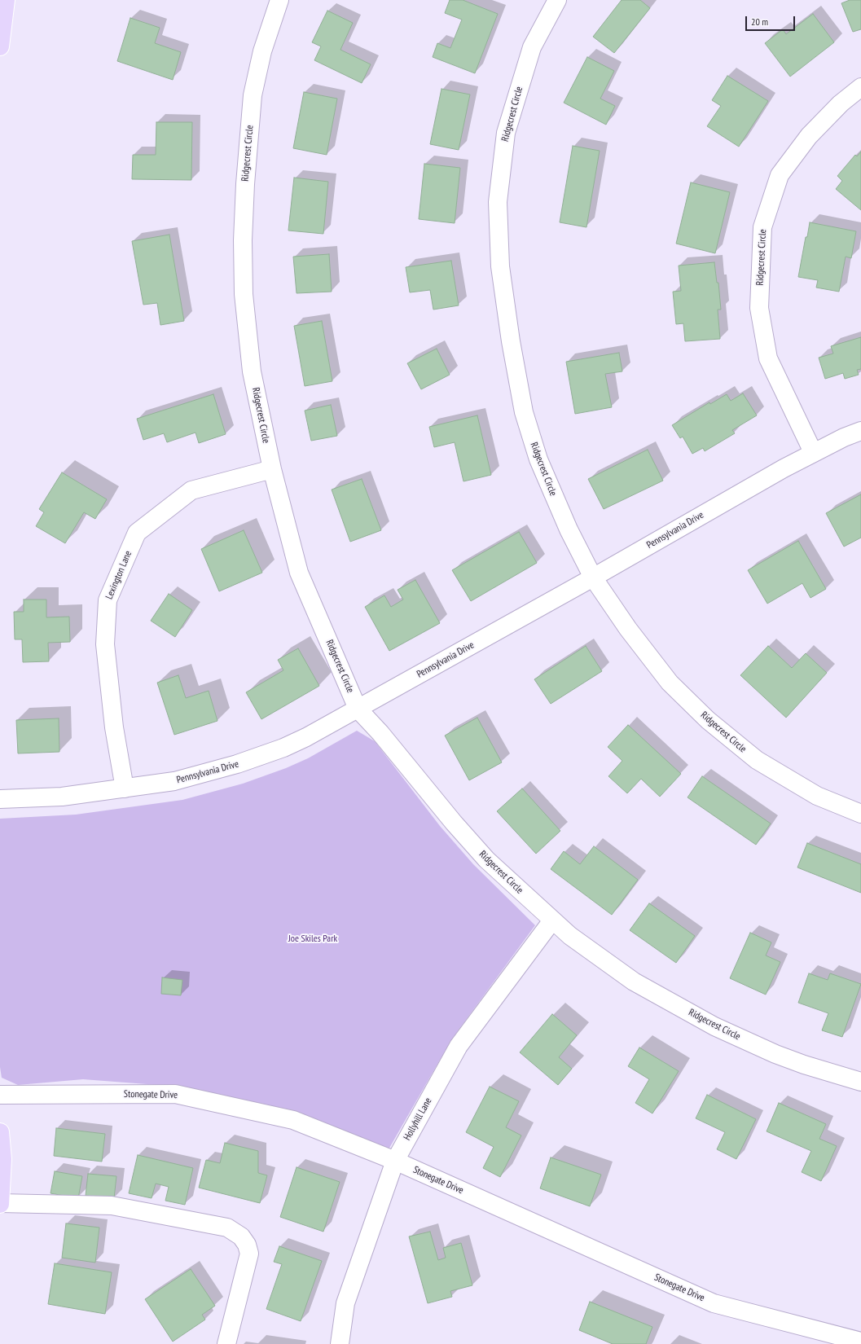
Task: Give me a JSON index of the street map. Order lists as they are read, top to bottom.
{
  "streets": {
    "street": [
      "Ridgecrest Circle",
      "Pennsylvania Drive",
      "Lexington Lane",
      "Stonegate Drive",
      "Hollyhill Lane"
    ]
  },
  "crossings": [
    ["Ridgecrest Circle", "Pennsylvania Drive"],
    ["Ridgecrest Circle", "Lexington Lane"],
    ["Ridgecrest Circle", "Hollyhill Lane"],
    ["Pennsylvania Drive", "Lexington Lane"],
    ["Stonegate Drive", "Hollyhill Lane"]
  ],
  "parks": ["Joe Skiles Park"],
  "scale_bar": "20 m"
}
